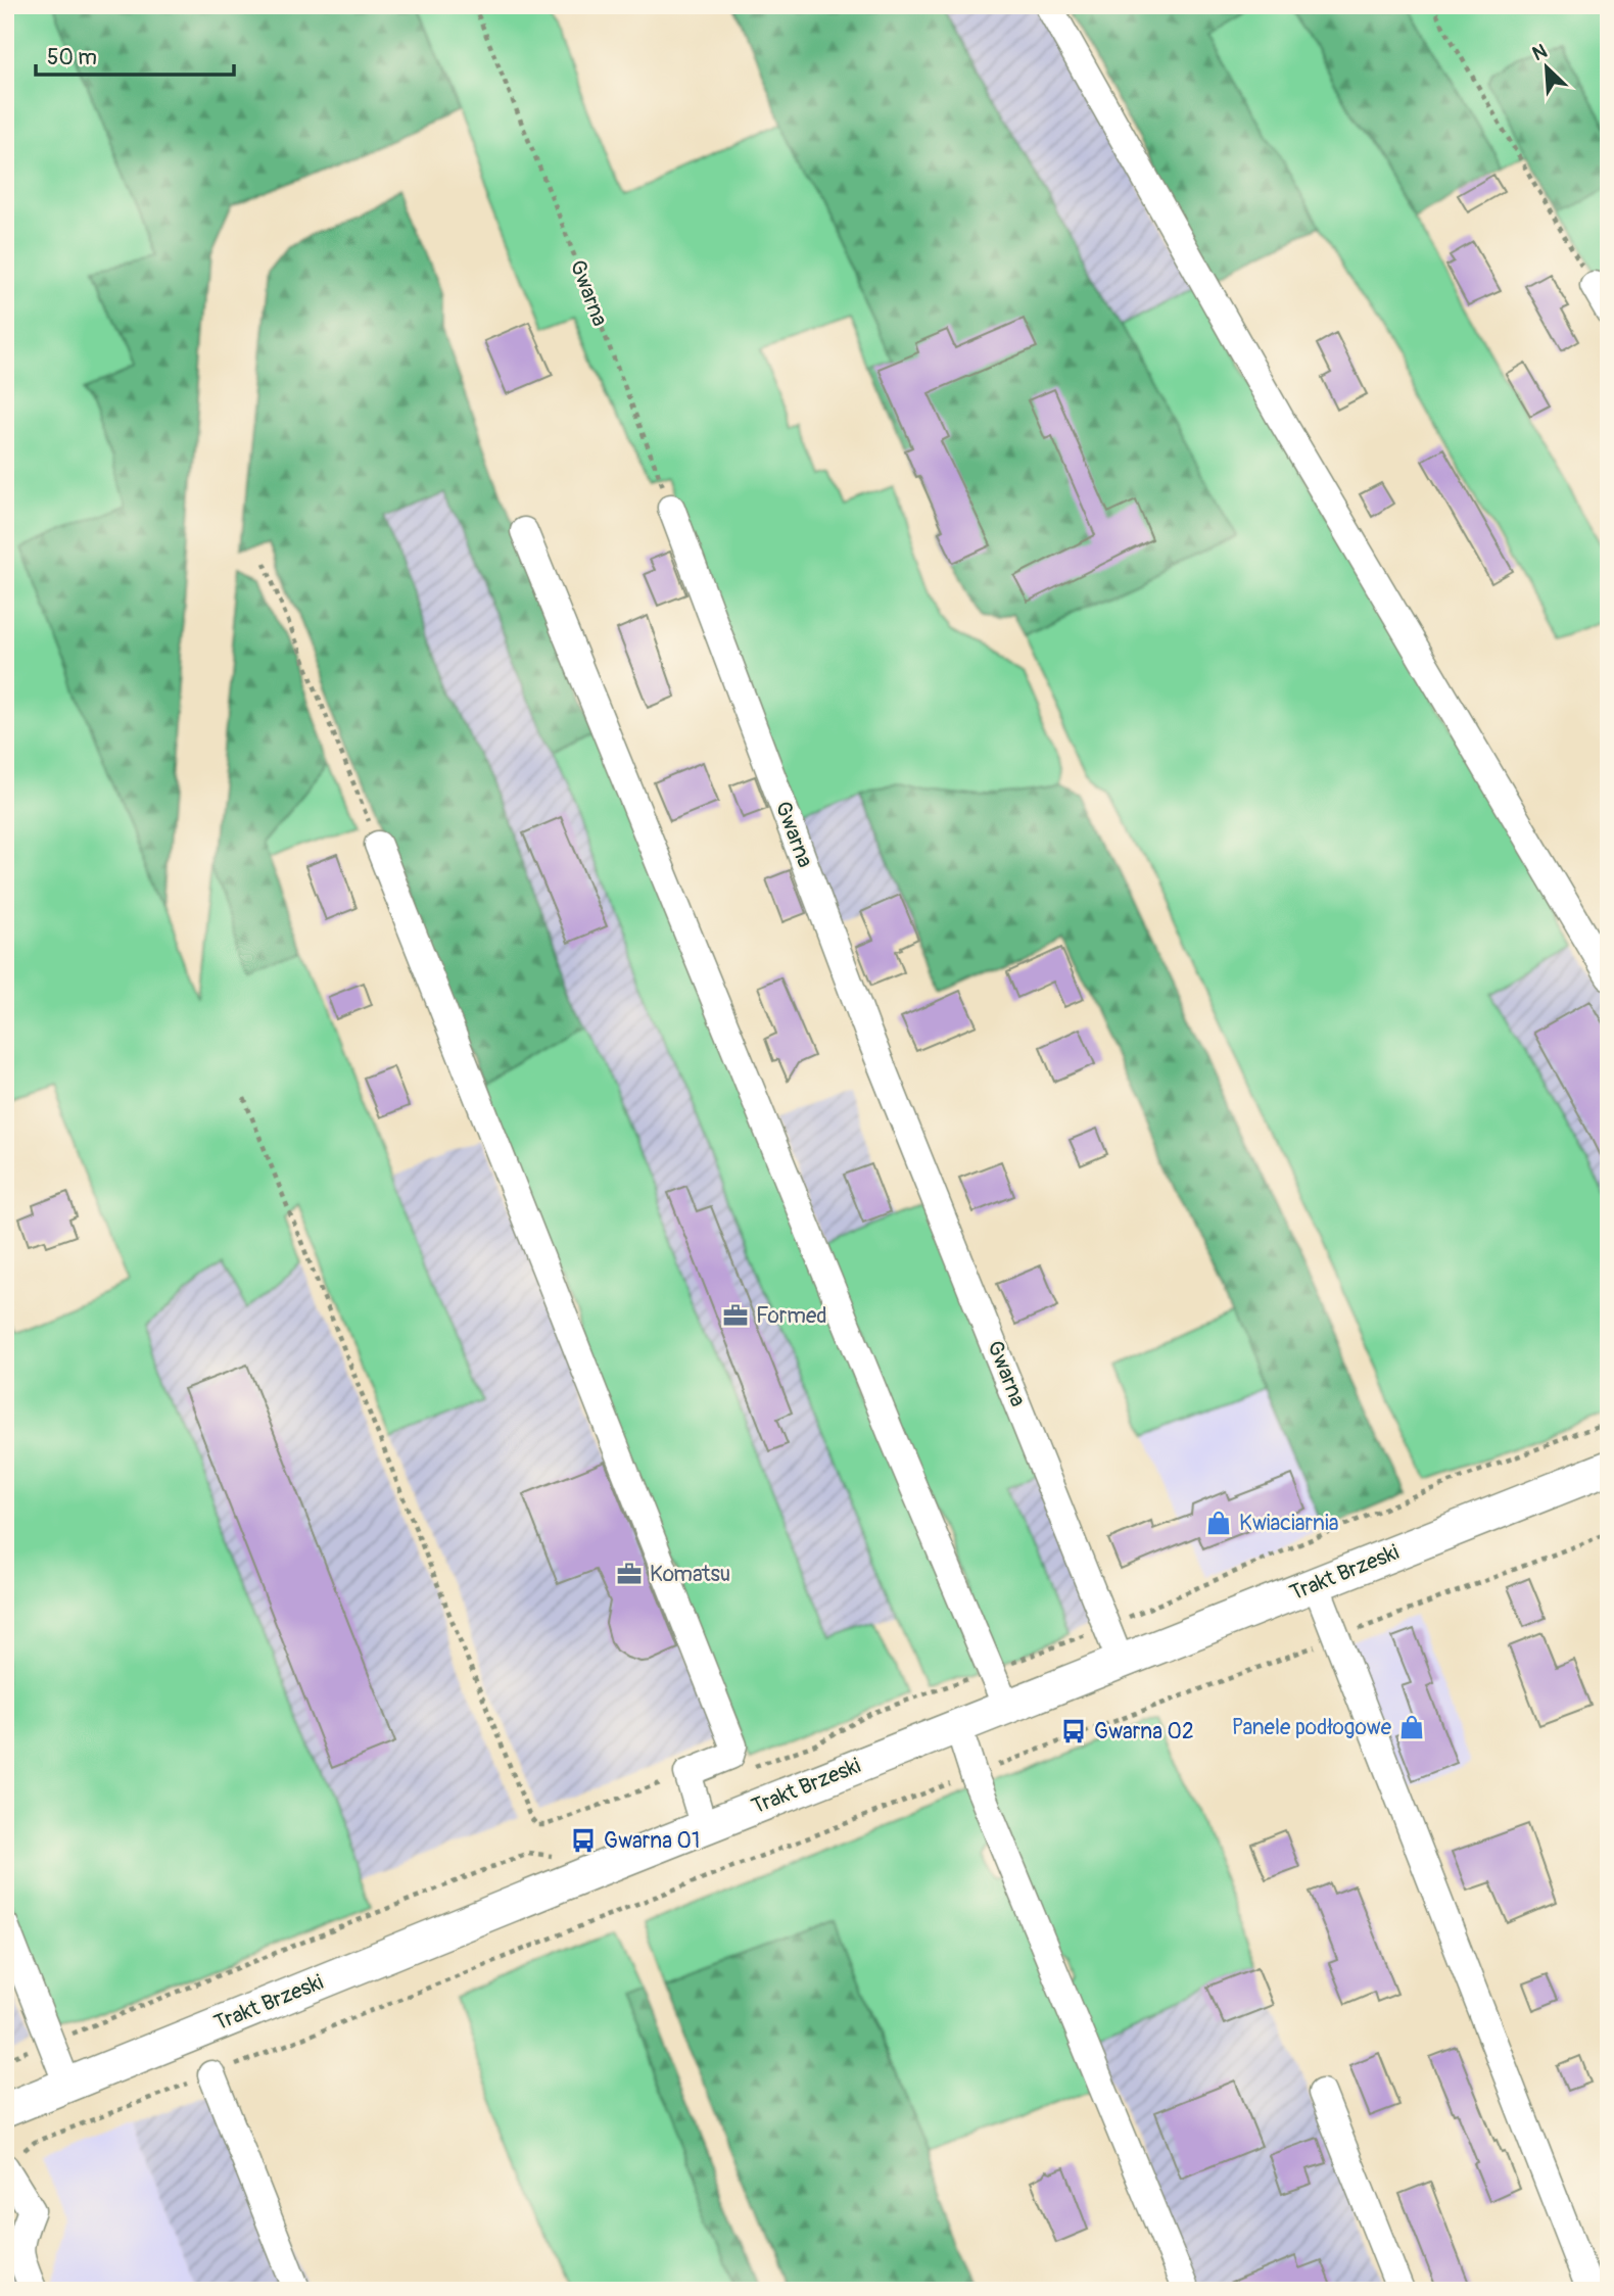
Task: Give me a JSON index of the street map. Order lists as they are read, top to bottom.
{
  "streets": {
    "main road": ["Trakt Brzeski"],
    "street": ["Gwarna"]
  },
  "crossings": [
    ["Gwarna", "Trakt Brzeski"]
  ],
  "places": {
    "office": ["Formed", "Komatsu"],
    "shop": ["Kwiaciarnia", "Panele podłogowe"],
    "bus stop": ["Gwarna 02", "Gwarna 01"]
  },
  "scale_bar": "50 m",
  "north": "top left"
}
